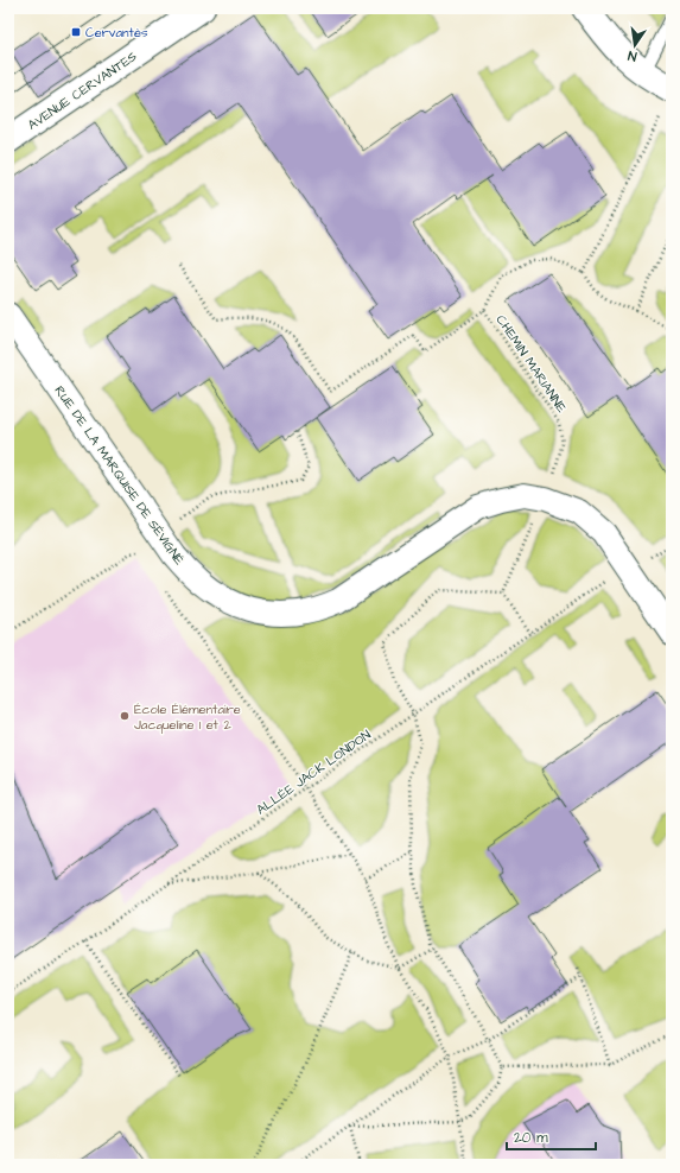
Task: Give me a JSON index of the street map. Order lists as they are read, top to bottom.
{
  "streets": {
    "street": ["AVENUE CERVANTES", "RUE DE LA MARQUISE DE SÉVIGNÉ"],
    "path": ["CHEMIN MARIANNE", "ALLÉE JACK LONDON"]
  },
  "crossings": [
    ["CHEMIN MARIANNE", "RUE DE LA MARQUISE DE SÉVIGNÉ"],
    ["RUE DE LA MARQUISE DE SÉVIGNÉ", "ALLÉE JACK LONDON"]
  ],
  "places": {
    "transit": ["Cervantès"],
    "other": ["École Élémentaire Jacqueline 1 et 2"]
  },
  "scale_bar": "20 m",
  "north": "bottom"
}
